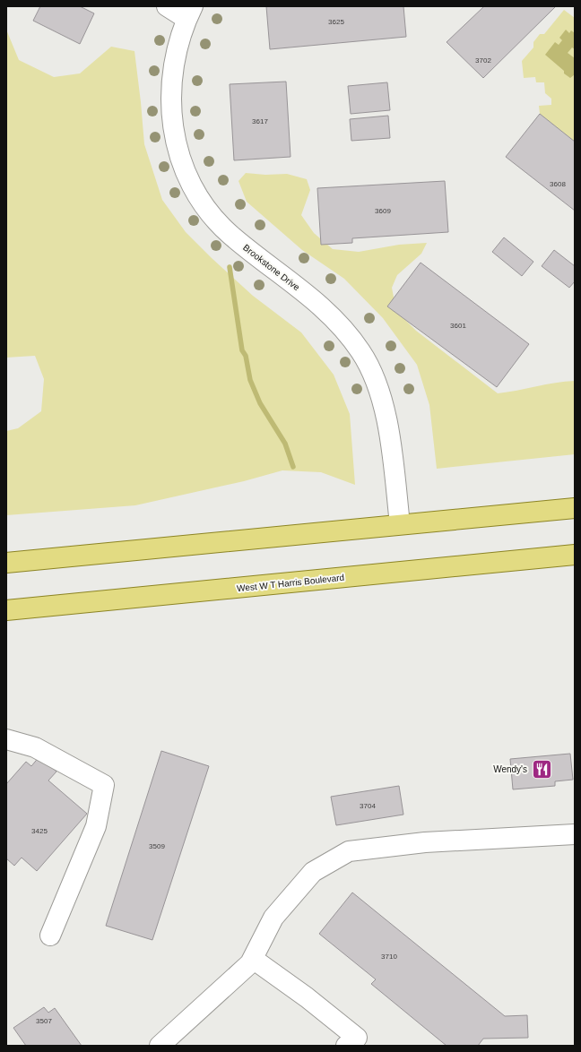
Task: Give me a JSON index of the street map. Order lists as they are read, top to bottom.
{
  "streets": {
    "main road": ["West W T Harris Boulevard"],
    "street": ["Brookstone Drive"]
  },
  "places": {
    "restaurant": ["Wendy's"]
  },
  "house_numbers": [
    "3625",
    "3702",
    "3617",
    "3608",
    "3609",
    "3601",
    "3704",
    "3425",
    "3509",
    "3710",
    "3507"
  ]
}
